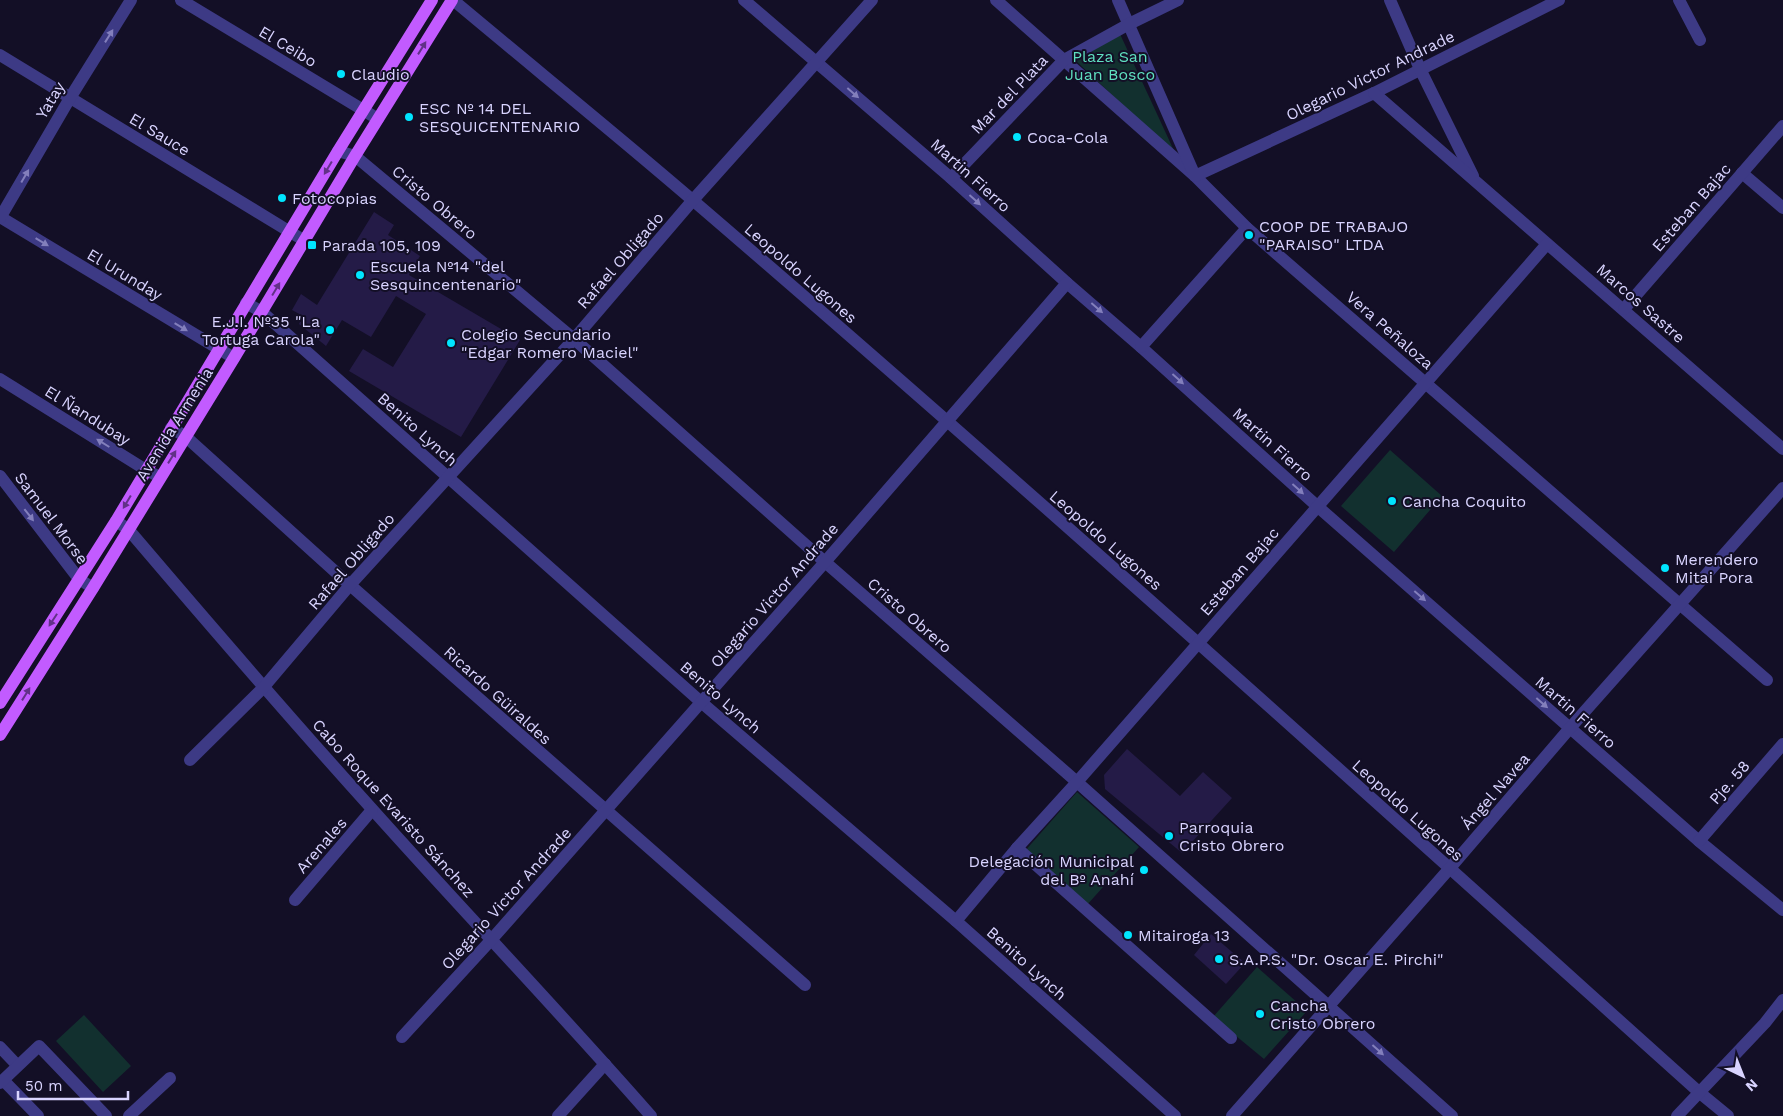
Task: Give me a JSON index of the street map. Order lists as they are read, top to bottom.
{
  "streets": {
    "main road": ["Avenida Armenia"],
    "street": [
      "El Ceibo",
      "Olegario Victor Andrade",
      "Mar del Plata",
      "Yatay",
      "El Sauce",
      "Martin Fierro",
      "Cristo Obrero",
      "Esteban Bajac",
      "Rafael Obligado",
      "Leopoldo Lugones",
      "El Urunday",
      "Marcos Sastre",
      "Vera Peñaloza",
      "El Ñandubay",
      "Benito Lynch",
      "Samuel Morse",
      "Ricardo Güiraldes",
      "Pje. 58",
      "Ángel Navea",
      "Cabo Roque Evaristo Sánchez",
      "Arenales"
    ]
  },
  "crossings": [
    ["El Ceibo", "Avenida Armenia"],
    ["Olegario Victor Andrade", "Martin Fierro"],
    ["Olegario Victor Andrade", "Cristo Obrero"],
    ["Olegario Victor Andrade", "Leopoldo Lugones"],
    ["Olegario Victor Andrade", "Marcos Sastre"],
    ["Olegario Victor Andrade", "Vera Peñaloza"],
    ["Olegario Victor Andrade", "Benito Lynch"],
    ["Olegario Victor Andrade", "Ricardo Güiraldes"],
    ["Olegario Victor Andrade", "Cabo Roque Evaristo Sánchez"],
    ["Mar del Plata", "Martin Fierro"],
    ["Mar del Plata", "Vera Peñaloza"],
    ["Yatay", "El Sauce"],
    ["Yatay", "El Urunday"],
    ["El Sauce", "Avenida Armenia"],
    ["Martin Fierro", "Esteban Bajac"],
    ["Martin Fierro", "Rafael Obligado"],
    ["Martin Fierro", "Pje. 58"],
    ["Martin Fierro", "Ángel Navea"],
    ["Cristo Obrero", "Esteban Bajac"],
    ["Cristo Obrero", "Rafael Obligado"],
    ["Cristo Obrero", "Avenida Armenia"],
    ["Cristo Obrero", "Ángel Navea"],
    ["Esteban Bajac", "Leopoldo Lugones"],
    ["Esteban Bajac", "Marcos Sastre"],
    ["Esteban Bajac", "Vera Peñaloza"],
    ["Esteban Bajac", "Benito Lynch"],
    ["Rafael Obligado", "Leopoldo Lugones"],
    ["Rafael Obligado", "Benito Lynch"],
    ["Rafael Obligado", "Ricardo Güiraldes"],
    ["Rafael Obligado", "Cabo Roque Evaristo Sánchez"],
    ["Leopoldo Lugones", "Avenida Armenia"],
    ["Leopoldo Lugones", "Ángel Navea"],
    ["El Urunday", "Avenida Armenia"],
    ["Vera Peñaloza", "Ángel Navea"],
    ["El Ñandubay", "Avenida Armenia"],
    ["Avenida Armenia", "Benito Lynch"],
    ["Avenida Armenia", "Samuel Morse"],
    ["Avenida Armenia", "Ricardo Güiraldes"],
    ["Avenida Armenia", "Cabo Roque Evaristo Sánchez"],
    ["Cabo Roque Evaristo Sánchez", "Arenales"]
  ],
  "one_way": [
    "Yatay",
    "Martin Fierro",
    "El Urunday",
    "El Ñandubay",
    "Samuel Morse"
  ],
  "parks": ["Plaza San Juan Bosco"],
  "places": {
    "other": [
      "Claudio",
      "ESC Nº 14 DEL SESQUICENTENARIO",
      "Coca-Cola",
      "Fotocopias",
      "COOP DE TRABAJO \"PARAISO\" LTDA",
      "Escuela Nº14 \"del Sesquincentenario\"",
      "E.J.I. Nº35 \"La Tortuga Carola\"",
      "Colegio Secundario \"Edgar Romero Maciel\"",
      "Cancha Coquito",
      "Merendero Mitai Pora",
      "Parroquia Cristo Obrero",
      "Delegación Municipal del Bº Anahí",
      "Mitairoga 13",
      "S.A.P.S. \"Dr. Oscar E. Pirchi\"",
      "Cancha Cristo Obrero"
    ],
    "transit": ["Parada 105, 109"]
  },
  "scale_bar": "50 m",
  "north": "bottom right"
}
